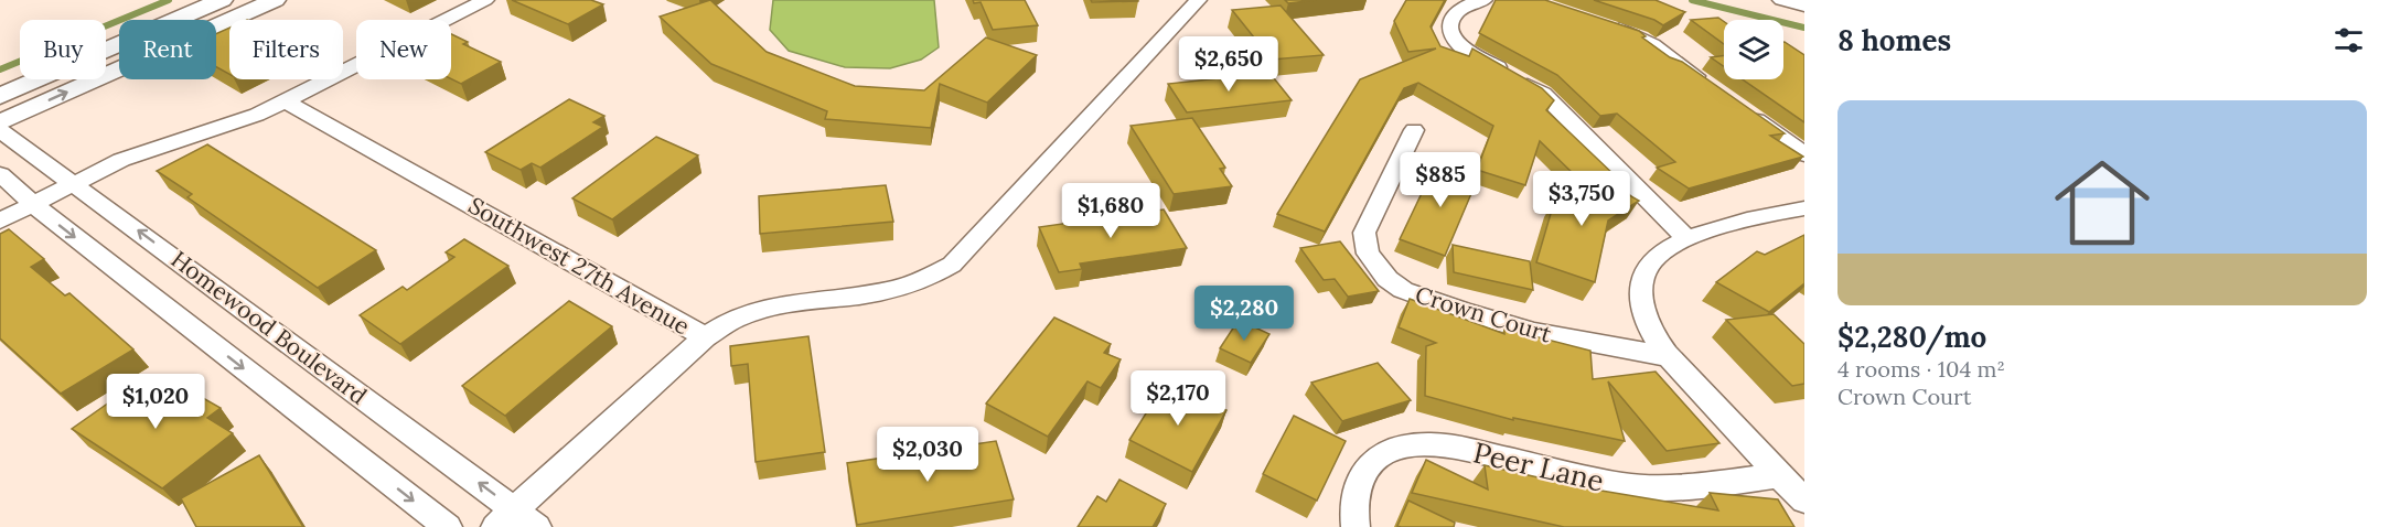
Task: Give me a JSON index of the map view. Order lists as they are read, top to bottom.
{
  "streets": {
    "street": [
      "Southwest 27th Avenue",
      "Crown Court",
      "Homewood Boulevard",
      "Peer Lane"
    ]
  },
  "page": {
    "heading": "8 homes",
    "chip": [
      "Buy",
      "Rent",
      "Filters",
      "New"
    ],
    "price": [
      "$2,650",
      "$885",
      "$3,750",
      "$1,680",
      "$2,280",
      "$2,170",
      "$1,020",
      "$2,030"
    ],
    "list": [
      {
        "name": "$2,280/mo",
        "note": "4 rooms · 104 m² · Crown Court"
      }
    ]
  }
}
